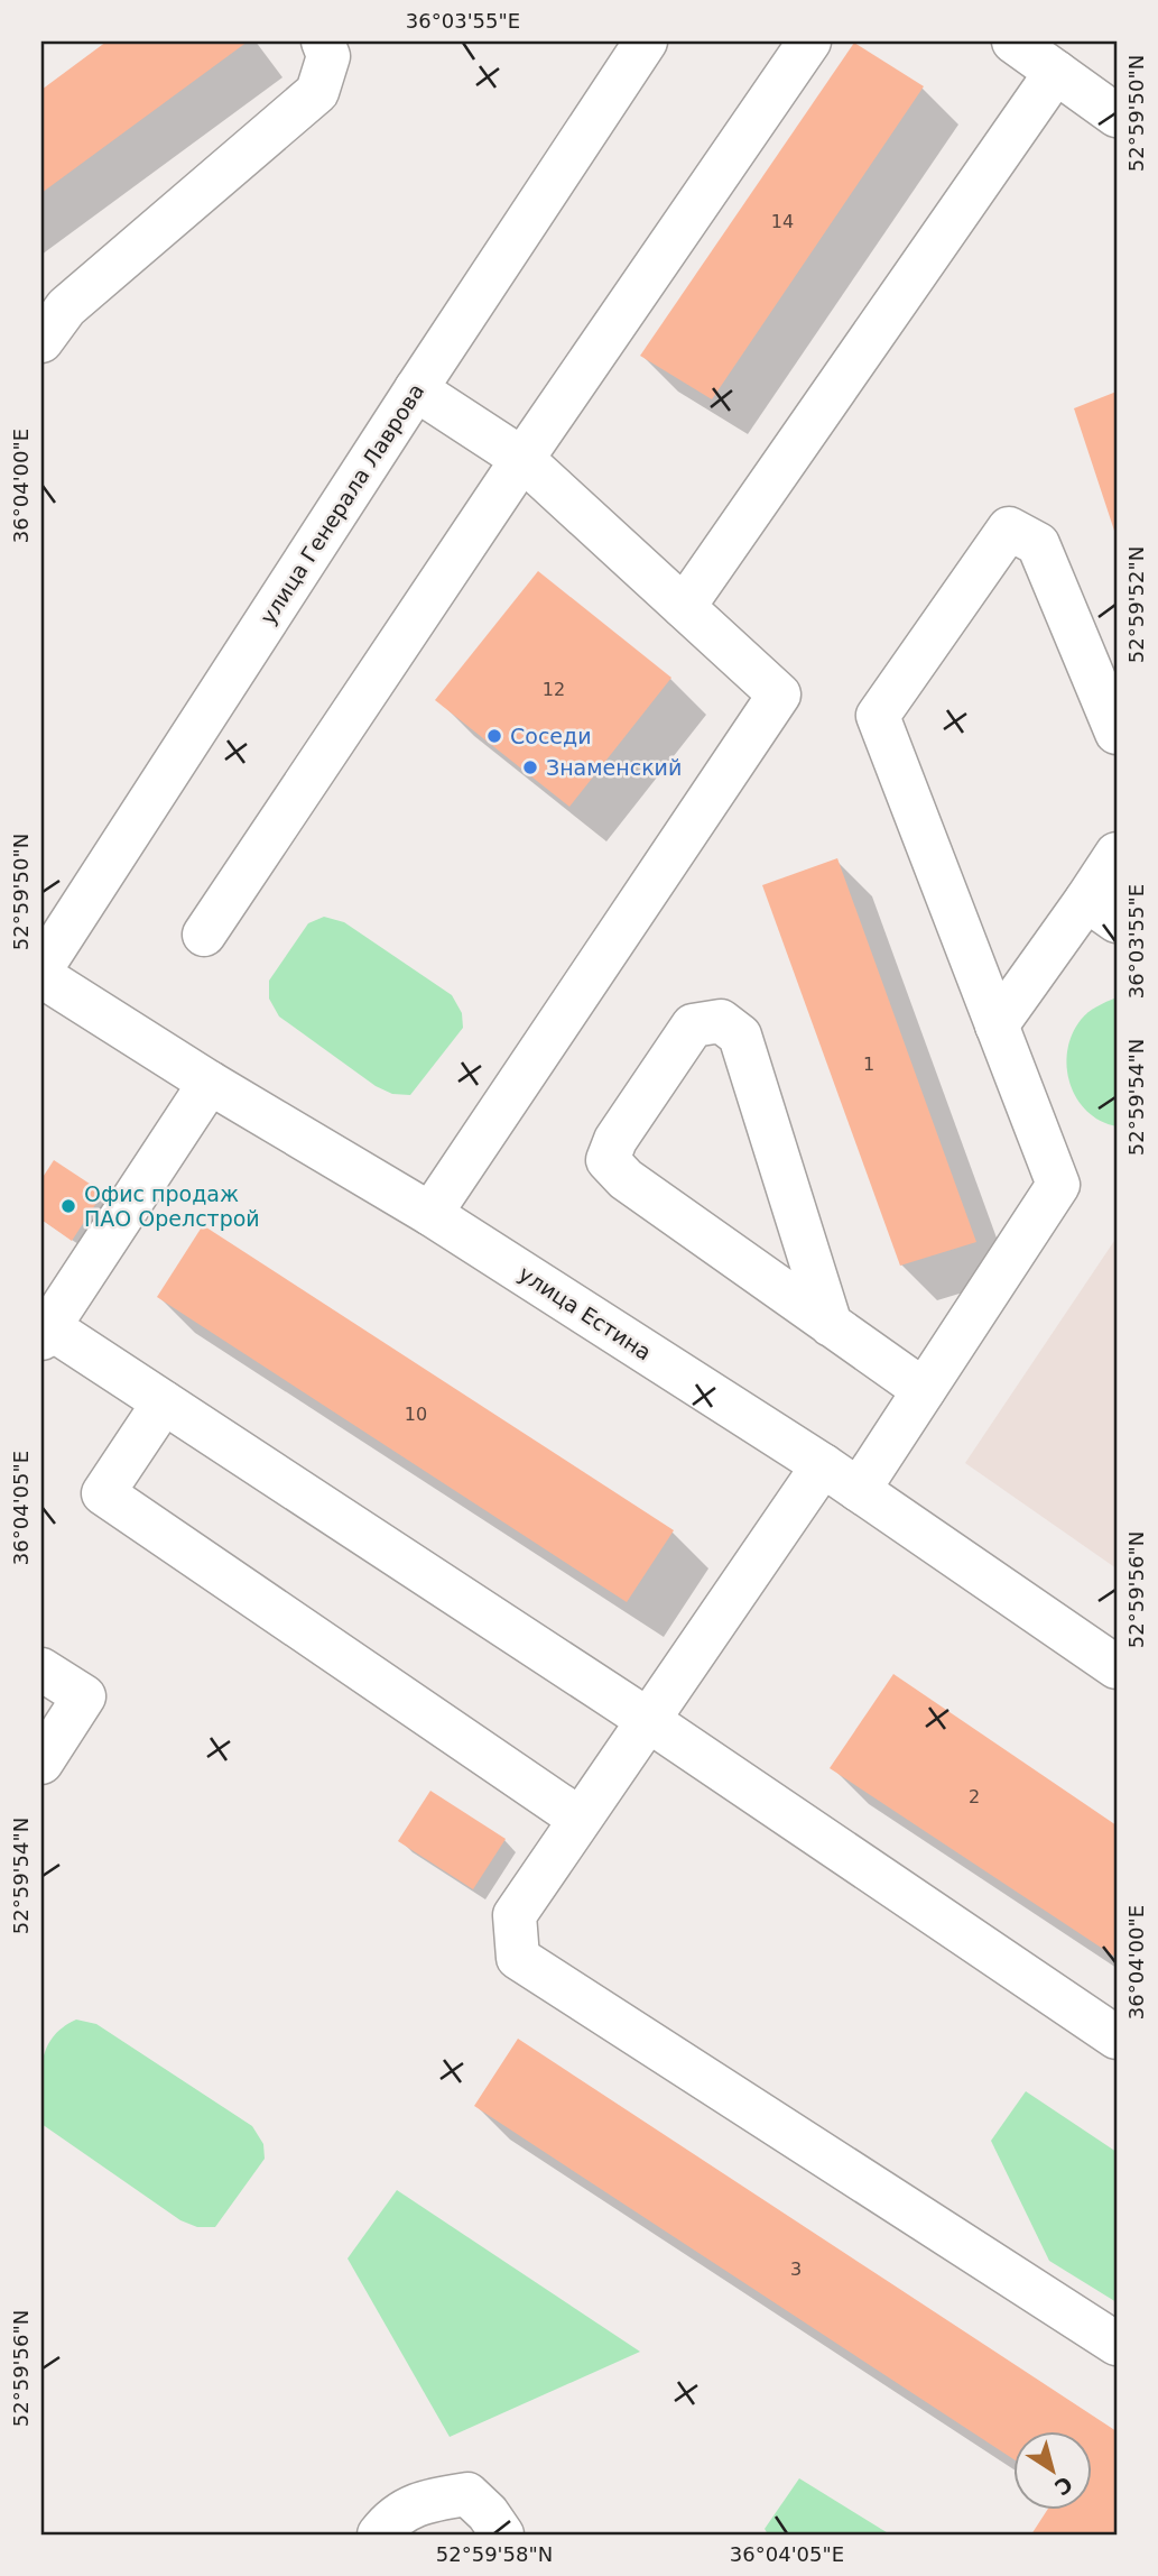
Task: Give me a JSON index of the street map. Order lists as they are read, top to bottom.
{
  "streets": {
    "street": ["улица Генерала Лаврова", "улица Естина"]
  },
  "places": ["Соседи", "Знаменский", "Офис продаж ПАО Орелстрой"],
  "house_numbers": [
    "14",
    "12",
    "1",
    "10",
    "2",
    "3"
  ],
  "north": "bottom right",
  "coordinates": [
    "36°03'55\"E",
    "52°59'50\"N",
    "36°04'00\"E",
    "52°59'52\"N",
    "52°59'54\"N",
    "36°04'05\"E",
    "52°59'56\"N",
    "52°59'58\"N"
  ]
}
